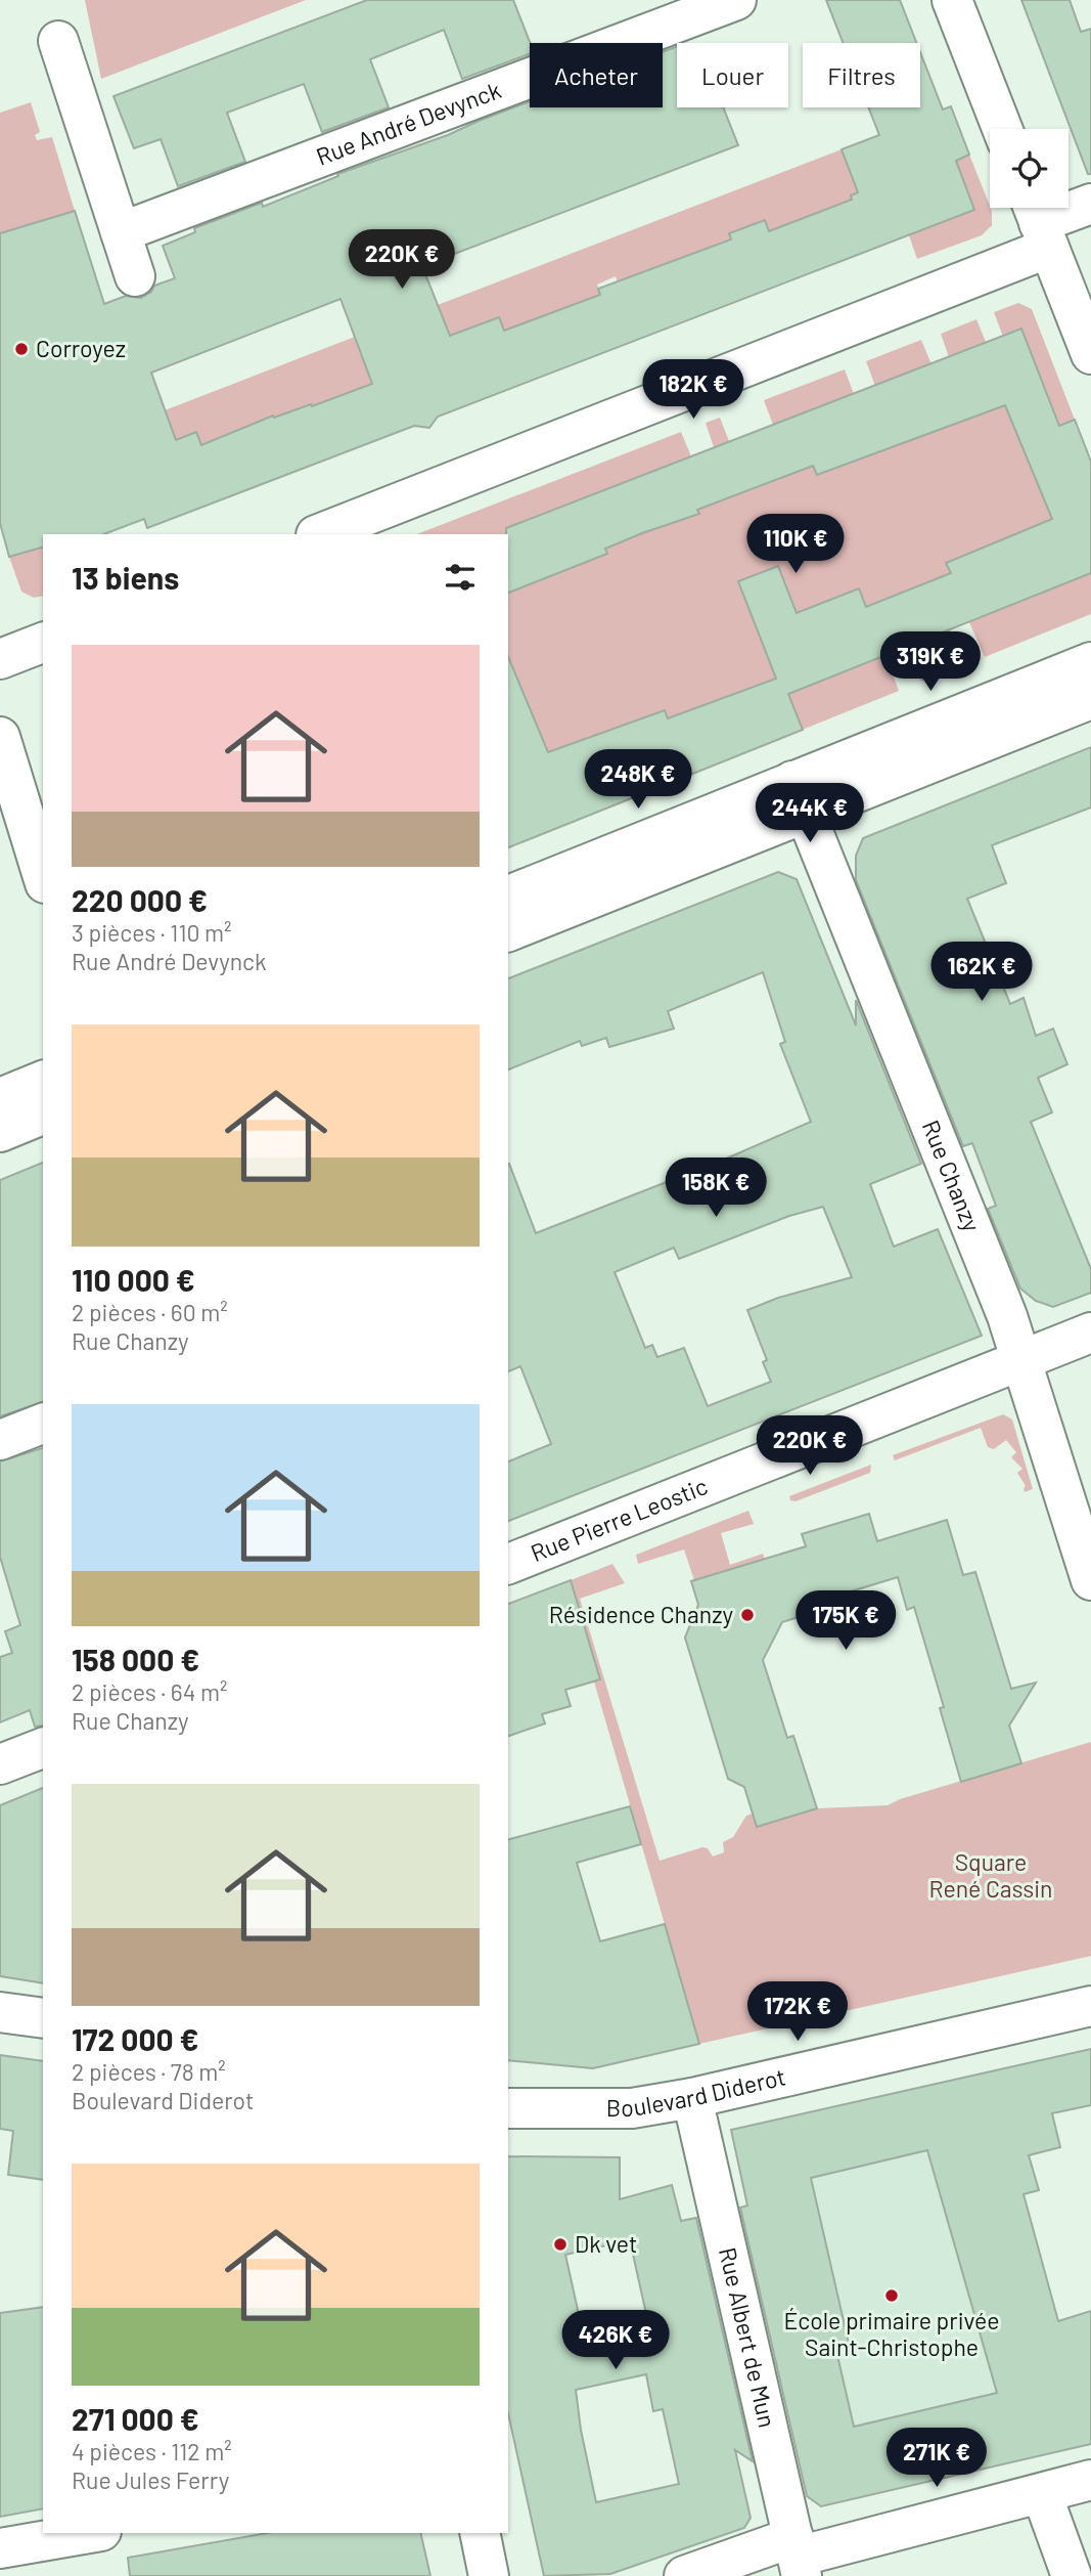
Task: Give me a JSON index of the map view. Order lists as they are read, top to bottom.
{
  "streets": {
    "street": [
      "Rue André Devynck",
      "Rue Chanzy",
      "Rue Pierre Leostic",
      "Boulevard Diderot",
      "Rue Albert de Mun"
    ]
  },
  "crossings": [
    ["Rue Chanzy", "Rue Pierre Leostic"],
    ["Boulevard Diderot", "Rue Albert de Mun"]
  ],
  "parks": ["Square René Cassin"],
  "places": [
    "Corroyez",
    "Résidence Chanzy",
    "Dk vet",
    "École primaire privée Saint-Christophe"
  ],
  "page": {
    "chip": ["Acheter", "Louer", "Filtres"],
    "price": [
      "220K €",
      "182K €",
      "110K €",
      "319K €",
      "248K €",
      "244K €",
      "162K €",
      "158K €",
      "220K €",
      "175K €",
      "172K €",
      "426K €",
      "271K €"
    ],
    "heading": "13 biens",
    "list": [
      {
        "name": "220 000 €",
        "note": "3 pièces · 110 m² · Rue André Devynck"
      },
      {
        "name": "110 000 €",
        "note": "2 pièces · 60 m² · Rue Chanzy"
      },
      {
        "name": "158 000 €",
        "note": "2 pièces · 64 m² · Rue Chanzy"
      },
      {
        "name": "172 000 €",
        "note": "2 pièces · 78 m² · Boulevard Diderot"
      },
      {
        "name": "271 000 €",
        "note": "4 pièces · 112 m² · Rue Jules Ferry"
      }
    ]
  }
}
